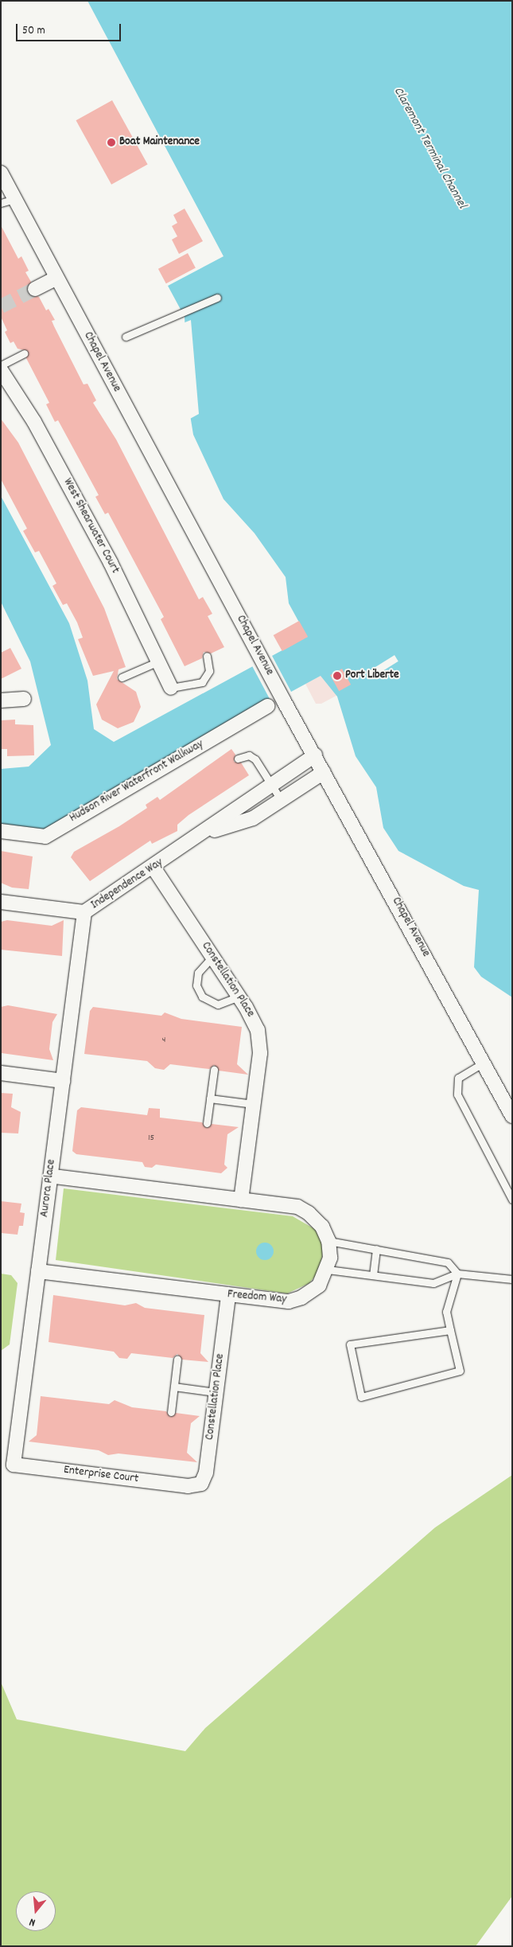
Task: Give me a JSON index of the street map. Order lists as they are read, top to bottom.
{
  "streets": {
    "street": [
      "Chapel Avenue",
      "West Shearwater Court",
      "Hudson River Waterfront Walkway",
      "Independence Way",
      "Constellation Place",
      "Aurora Place",
      "Freedom Way",
      "Enterprise Court"
    ]
  },
  "crossings": [
    ["Chapel Avenue", "Independence Way"],
    ["Independence Way", "Constellation Place"],
    ["Independence Way", "Aurora Place"],
    ["Constellation Place", "Freedom Way"],
    ["Constellation Place", "Enterprise Court"],
    ["Aurora Place", "Freedom Way"],
    ["Aurora Place", "Enterprise Court"]
  ],
  "water": ["Claremont Terminal Channel"],
  "places": ["Boat Maintenance", "Port Liberte"],
  "house_numbers": ["4", "15"],
  "scale_bar": "50 m",
  "north": "bottom"
}
